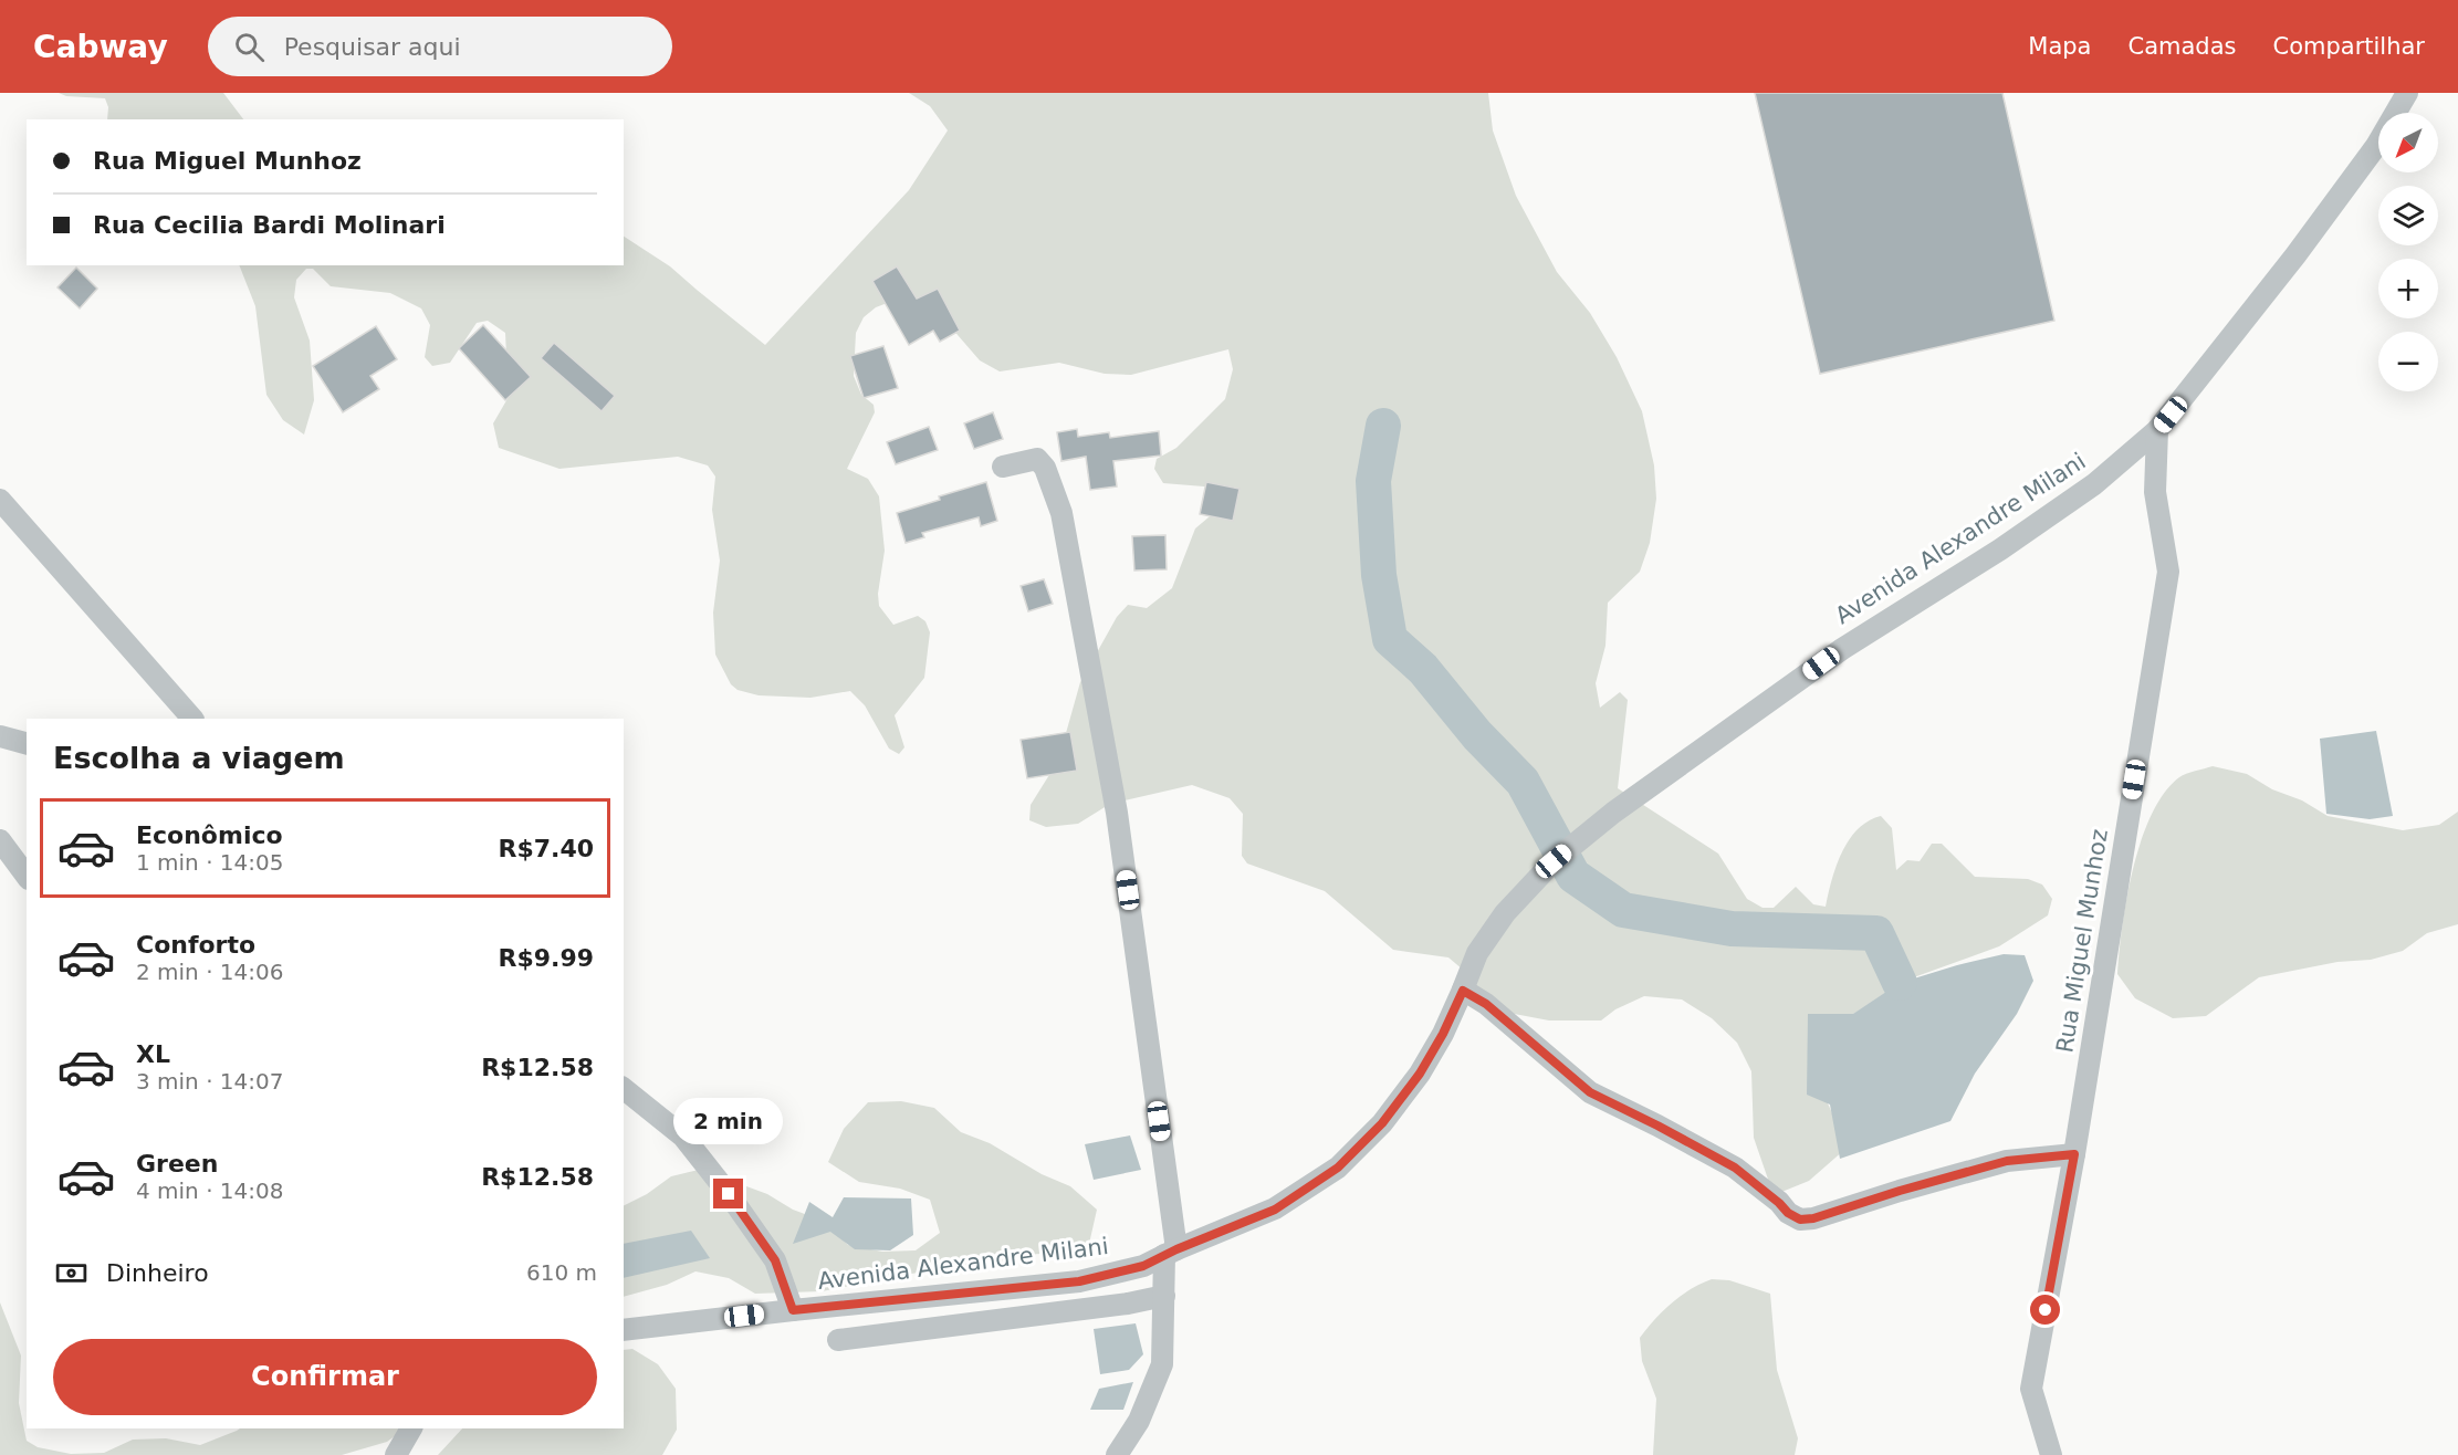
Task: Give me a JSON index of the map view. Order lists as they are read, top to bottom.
{
  "streets": {
    "street": ["Avenida Alexandre Milani", "Rua Miguel Munhoz"]
  },
  "crossings": [
    ["Avenida Alexandre Milani", "Rua Miguel Munhoz"]
  ],
  "north": "bottom left",
  "page": {
    "header": "Cabway",
    "search": "Pesquisar aqui",
    "nav": ["Mapa", "Camadas", "Compartilhar"],
    "map_buttons": ["+", "−"],
    "banner": ["Rua Miguel Munhoz", "Rua Cecilia Bardi Molinari"],
    "heading": "Escolha a viagem",
    "list": [
      {
        "name": "Econômico",
        "note": "1 min · 14:05",
        "value": "R$7.40"
      },
      {
        "name": "Conforto",
        "note": "2 min · 14:06",
        "value": "R$9.99"
      },
      {
        "name": "XL",
        "note": "3 min · 14:07",
        "value": "R$12.58"
      },
      {
        "name": "Green",
        "note": "4 min · 14:08",
        "value": "R$12.58"
      }
    ],
    "bubble": "2 min",
    "pay": ["Dinheiro", "610 m"],
    "buttons": "Confirmar"
  }
}
